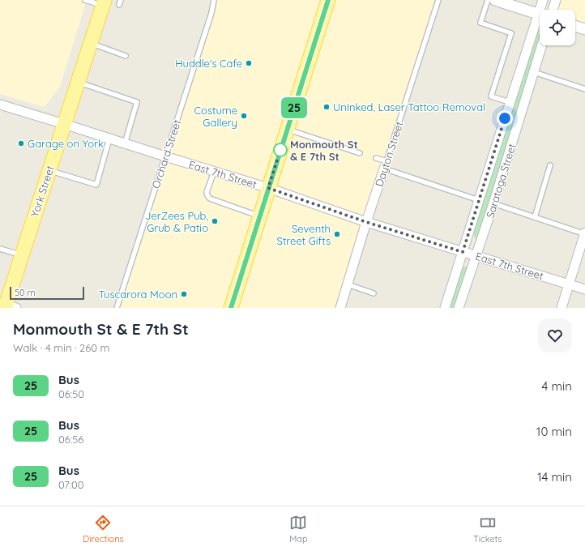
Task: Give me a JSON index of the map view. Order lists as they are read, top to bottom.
{
  "streets": {
    "main road": ["York Street"],
    "street": ["Dayton Street", "East 7th Street", "Saratoga Street"],
    "lane": ["Orchard Street"]
  },
  "crossings": [
    ["Orchard Street", "East 7th Street"],
    ["Dayton Street", "East 7th Street"],
    ["East 7th Street", "Saratoga Street"],
    ["East 7th Street", "York Street"]
  ],
  "places": [
    "Huddle's Cafe",
    "UnInked, Laser Tattoo Removal",
    "Costume Gallery",
    "Garage on York",
    "Monmouth St & E 7th St",
    "JerZees Pub, Grub & Patio",
    "Seventh Street Gifts",
    "Tuscarora Moon"
  ],
  "lines": ["bus line 25"],
  "scale_bar": "50 m",
  "page": {
    "on_map": "25",
    "scale": "50 m",
    "heading": ["Monmouth St & E 7th St", "Walk · 4 min · 260 m"],
    "list": [
      {
        "mark": "25",
        "name": "Bus",
        "note": "06:50",
        "value": "4 min"
      },
      {
        "mark": "25",
        "name": "Bus",
        "note": "06:56",
        "value": "10 min"
      },
      {
        "mark": "25",
        "name": "Bus",
        "note": "07:00",
        "value": "14 min"
      }
    ],
    "tabs": ["Directions", "Map", "Tickets"]
  }
}
